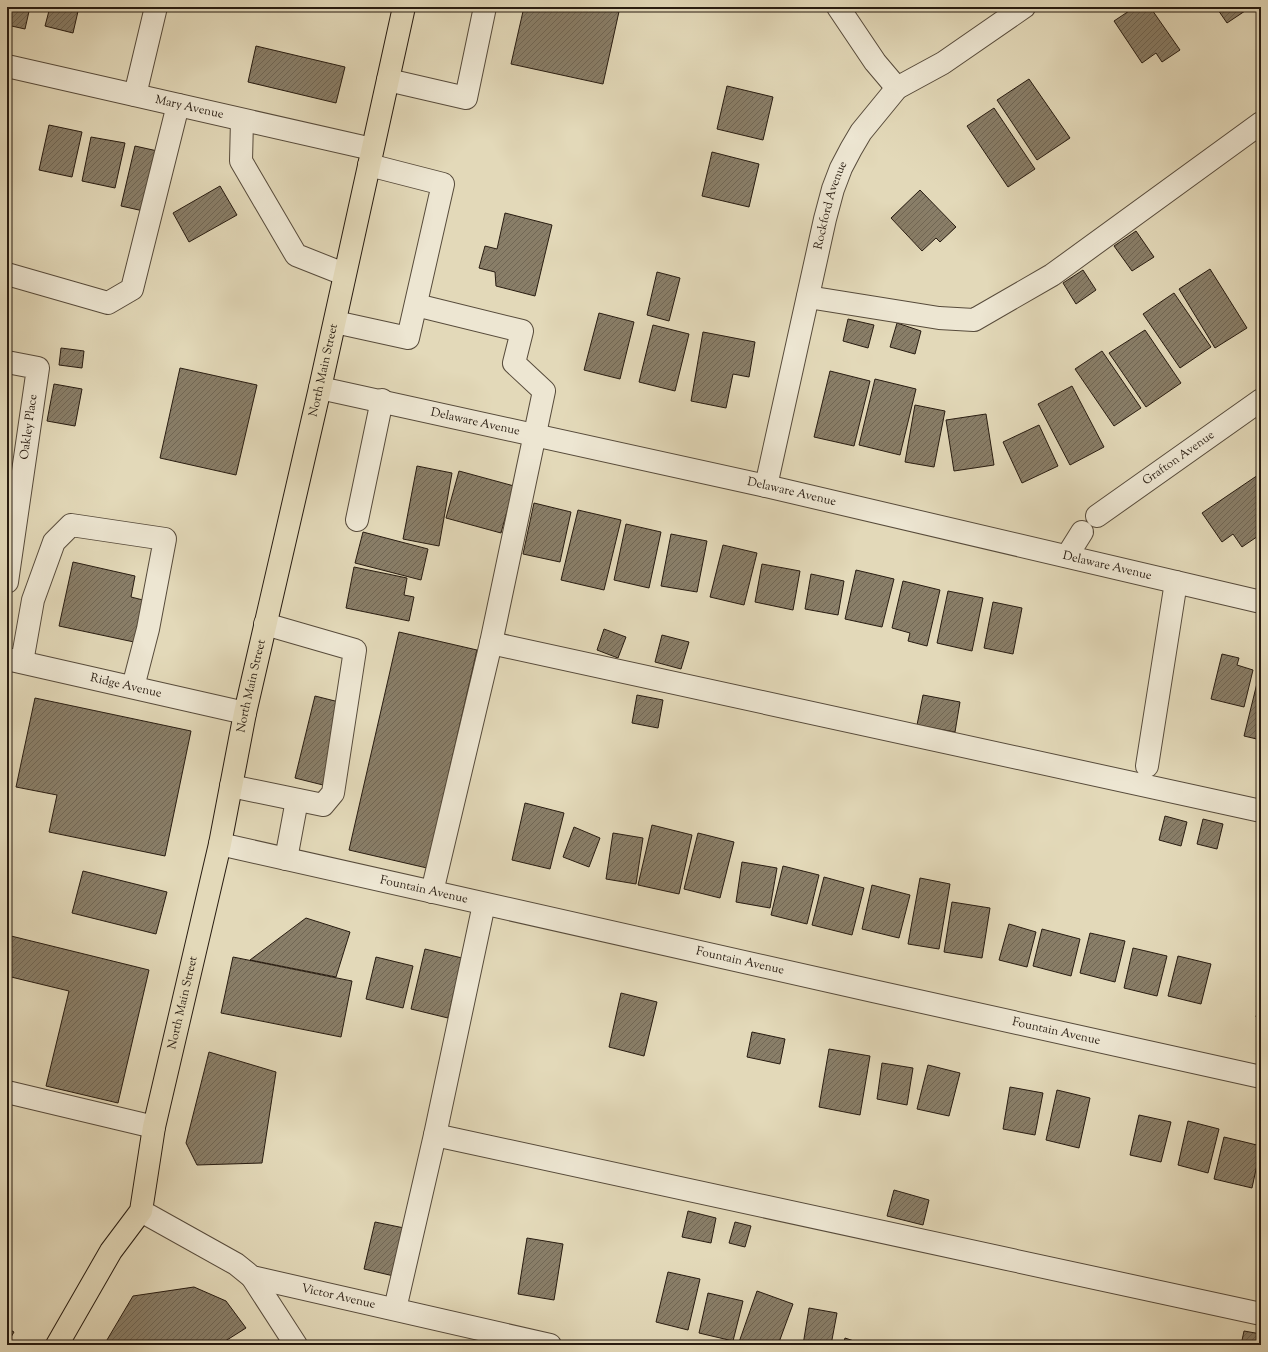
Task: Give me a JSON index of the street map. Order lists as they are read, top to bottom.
{
  "streets": {
    "main road": ["North Main Street"],
    "street": [
      "Mary Avenue",
      "Rockford Avenue",
      "Delaware Avenue",
      "Oakley Place",
      "Grafton Avenue",
      "Ridge Avenue",
      "Fountain Avenue",
      "Victor Avenue"
    ]
  },
  "crossings": [
    ["Mary Avenue", "North Main Street"],
    ["Rockford Avenue", "Delaware Avenue"],
    ["North Main Street", "Delaware Avenue"],
    ["North Main Street", "Ridge Avenue"],
    ["North Main Street", "Fountain Avenue"],
    ["North Main Street", "Victor Avenue"]
  ]
}
